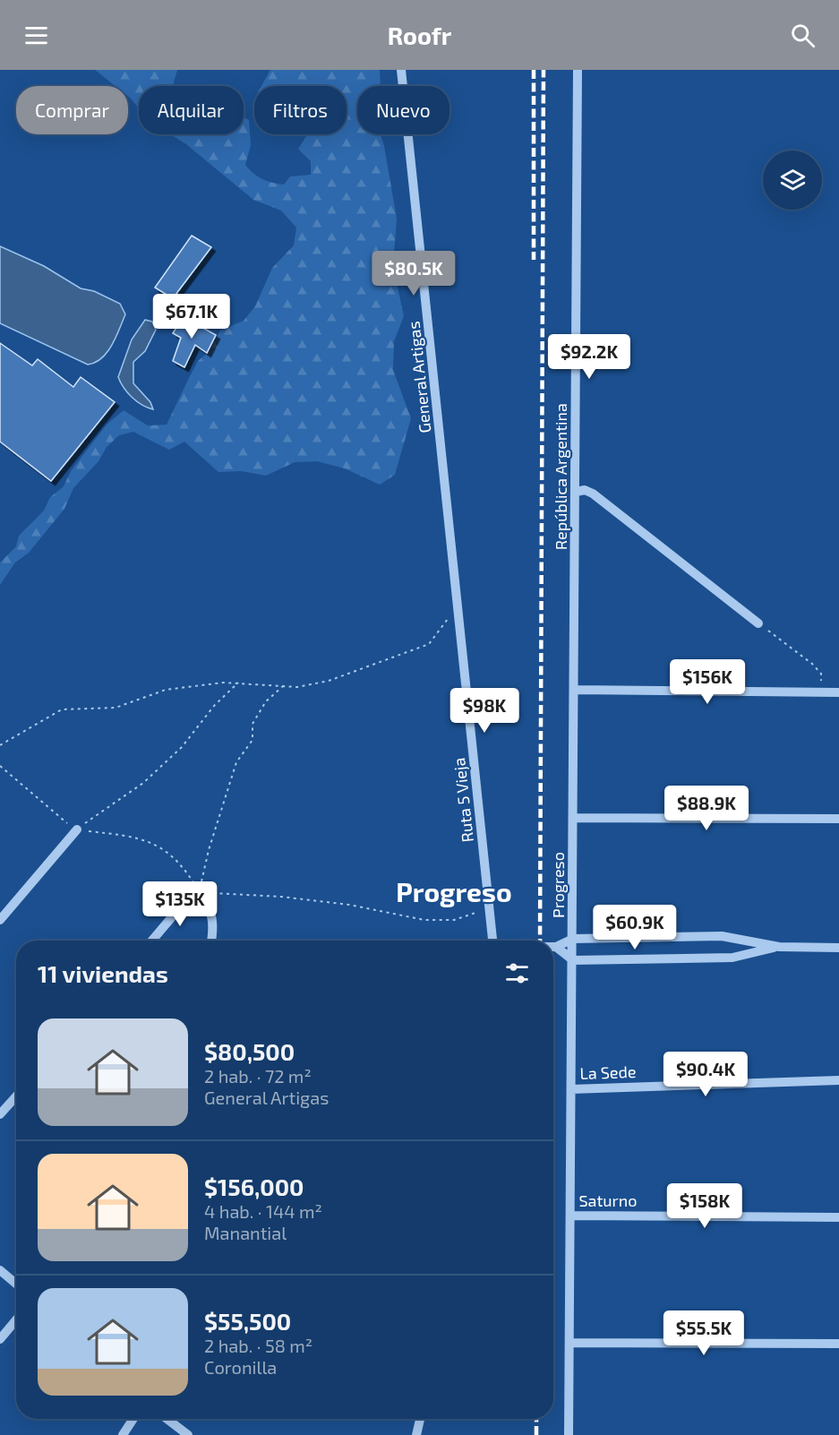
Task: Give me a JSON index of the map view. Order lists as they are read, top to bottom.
{
  "streets": {
    "street": [
      "General Artigas",
      "República Argentina",
      "Ruta 5 Vieja",
      "Progreso",
      "La Sede",
      "Saturno"
    ]
  },
  "crossings": [
    ["General Artigas", "Ruta 5 Vieja"],
    ["República Argentina", "Progreso"],
    ["Progreso", "La Sede"],
    ["Progreso", "Saturno"]
  ],
  "districts": ["Progreso"],
  "page": {
    "header": "Roofr",
    "chip": [
      "Comprar",
      "Alquilar",
      "Filtros",
      "Nuevo"
    ],
    "price": [
      "$80.5K",
      "$67.1K",
      "$92.2K",
      "$156K",
      "$98K",
      "$88.9K",
      "$135K",
      "$60.9K",
      "$90.4K",
      "$158K",
      "$55.5K"
    ],
    "heading": "11 viviendas",
    "list": [
      {
        "name": "$80,500",
        "note": "2 hab. · 72 m² · General Artigas"
      },
      {
        "name": "$156,000",
        "note": "4 hab. · 144 m² · Manantial"
      },
      {
        "name": "$55,500",
        "note": "2 hab. · 58 m² · Coronilla"
      }
    ]
  }
}
